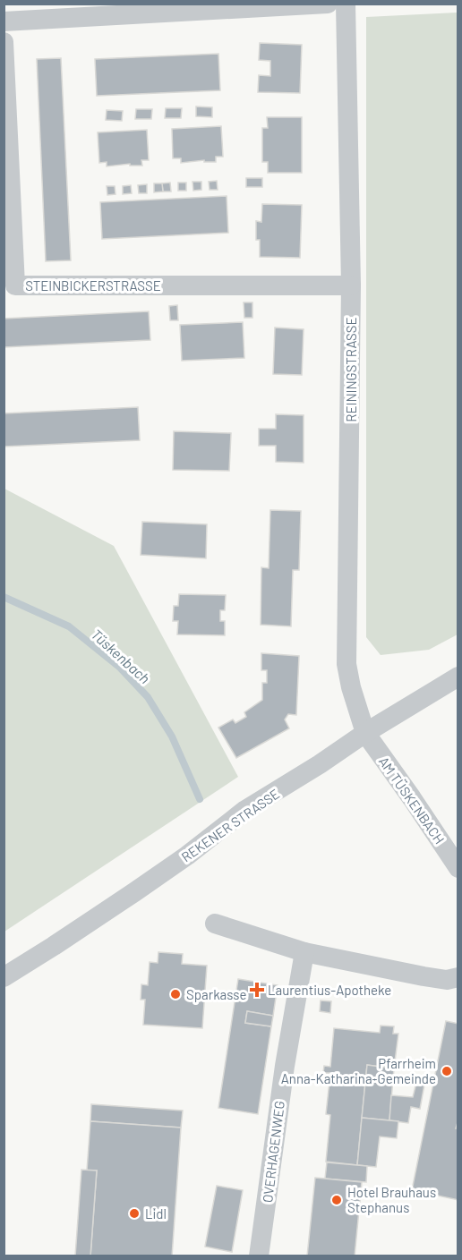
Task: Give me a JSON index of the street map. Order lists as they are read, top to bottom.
{
  "streets": {
    "street": [
      "STEINBICKERSTRASSE",
      "REININGSTRASSE",
      "AM TÜSKENBACH",
      "REKENER STRASSE",
      "OVERHAGENWEG"
    ]
  },
  "crossings": [
    ["STEINBICKERSTRASSE", "REININGSTRASSE"],
    ["REININGSTRASSE", "AM TÜSKENBACH"],
    ["REININGSTRASSE", "REKENER STRASSE"],
    ["AM TÜSKENBACH", "REKENER STRASSE"]
  ],
  "water": ["Tüskenbach"],
  "places": {
    "health": ["Laurentius-Apotheke"],
    "other": [
      "Sparkasse",
      "Pfarrheim Anna-Katharina-Gemeinde",
      "Hotel Brauhaus Stephanus",
      "Lidl"
    ]
  }
}
